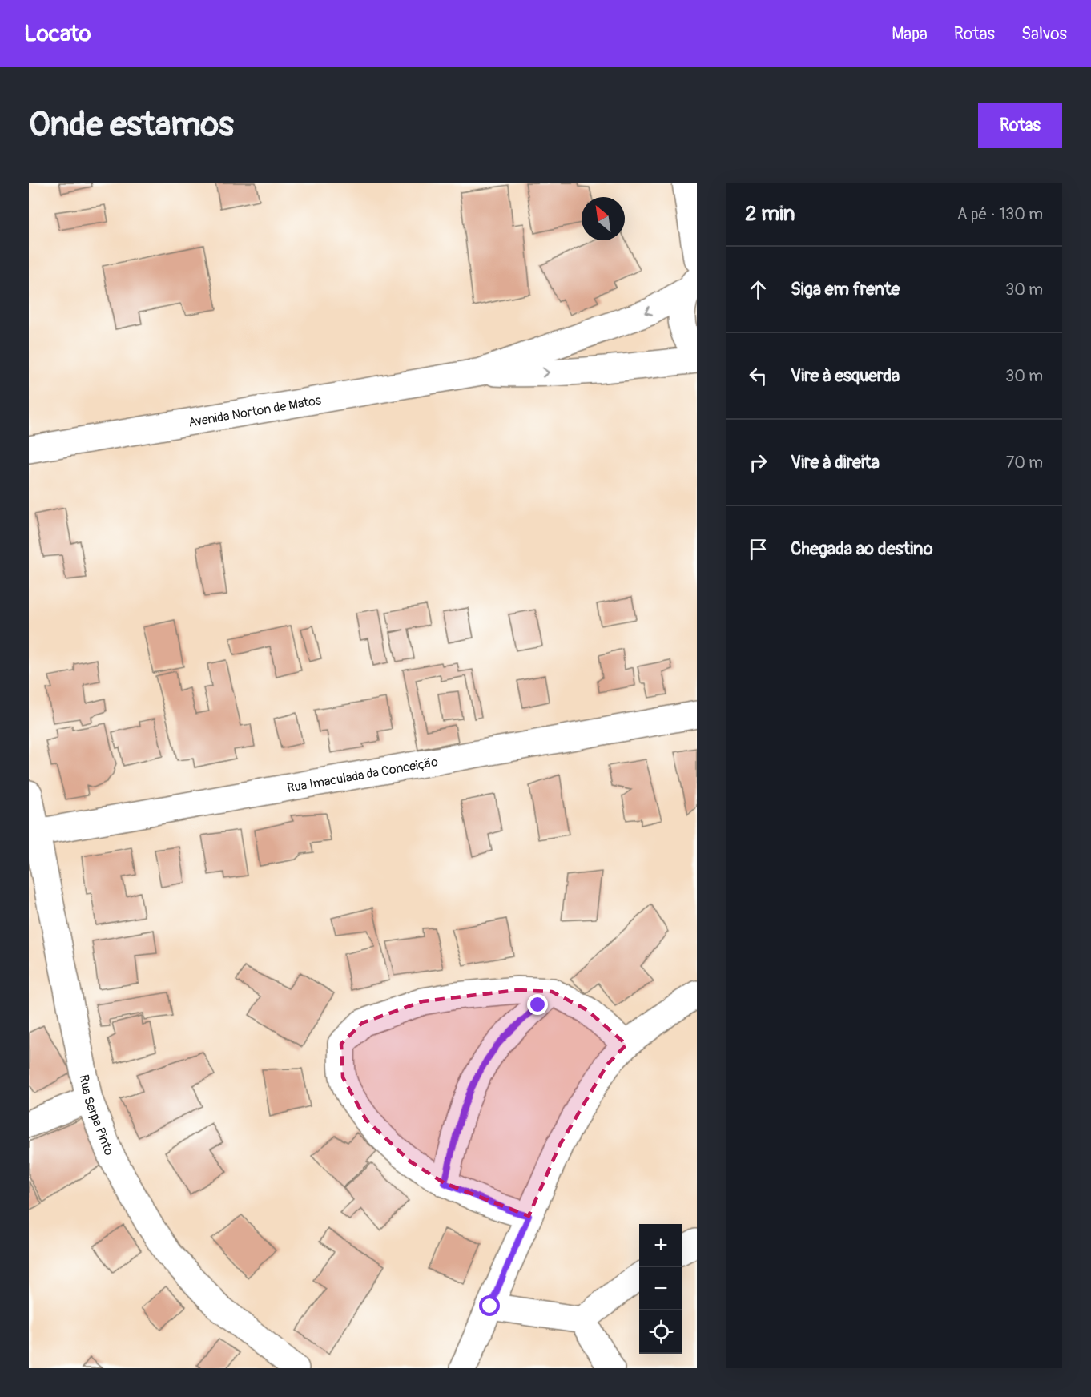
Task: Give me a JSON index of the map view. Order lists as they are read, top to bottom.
{
  "streets": {
    "street": ["Avenida Norton de Matos", "Rua Imaculada da Conceição", "Rua Serpa Pinto"]
  },
  "crossings": [
    ["Rua Imaculada da Conceição", "Rua Serpa Pinto"]
  ],
  "north": "top left",
  "page": {
    "header": "Locato",
    "nav": ["Mapa", "Rotas", "Salvos"],
    "buttons": "Rotas",
    "title": "Onde estamos",
    "heading": ["2 min", "A pé · 130 m"],
    "list": [
      ["Siga em frente", "30 m"],
      ["Vire à esquerda", "30 m"],
      ["Vire à direita", "70 m"],
      "Chegada ao destino"
    ],
    "map_buttons": ["+", "−"]
  }
}
